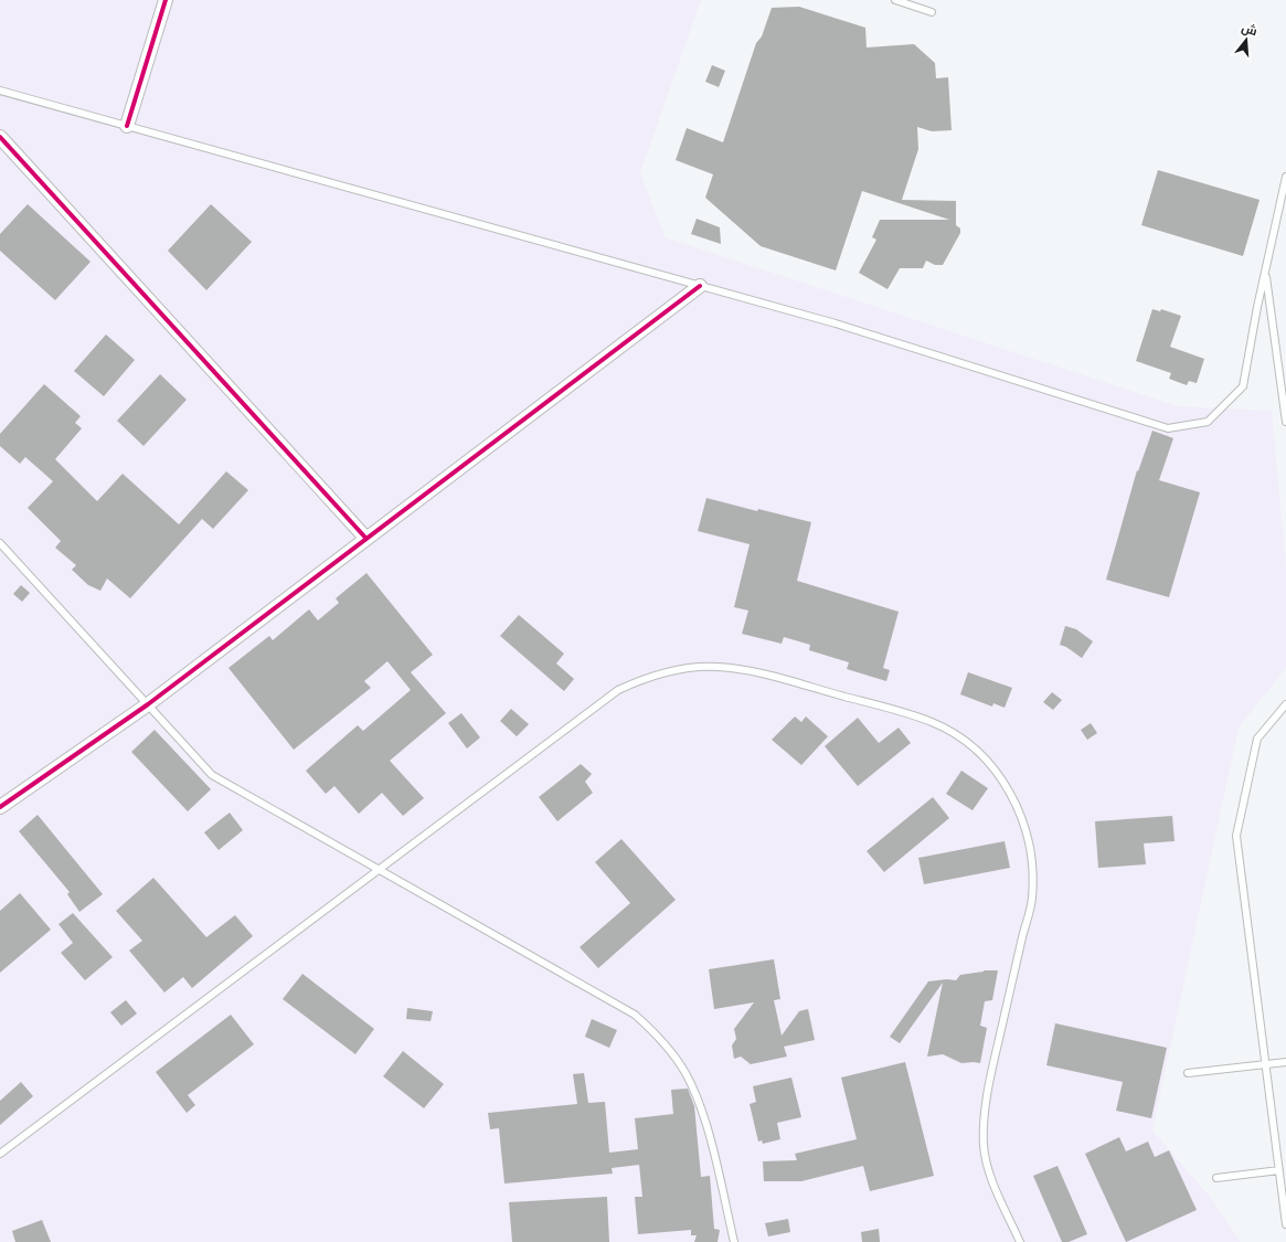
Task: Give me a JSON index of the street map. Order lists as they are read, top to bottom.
{
  "north": "top"
}
